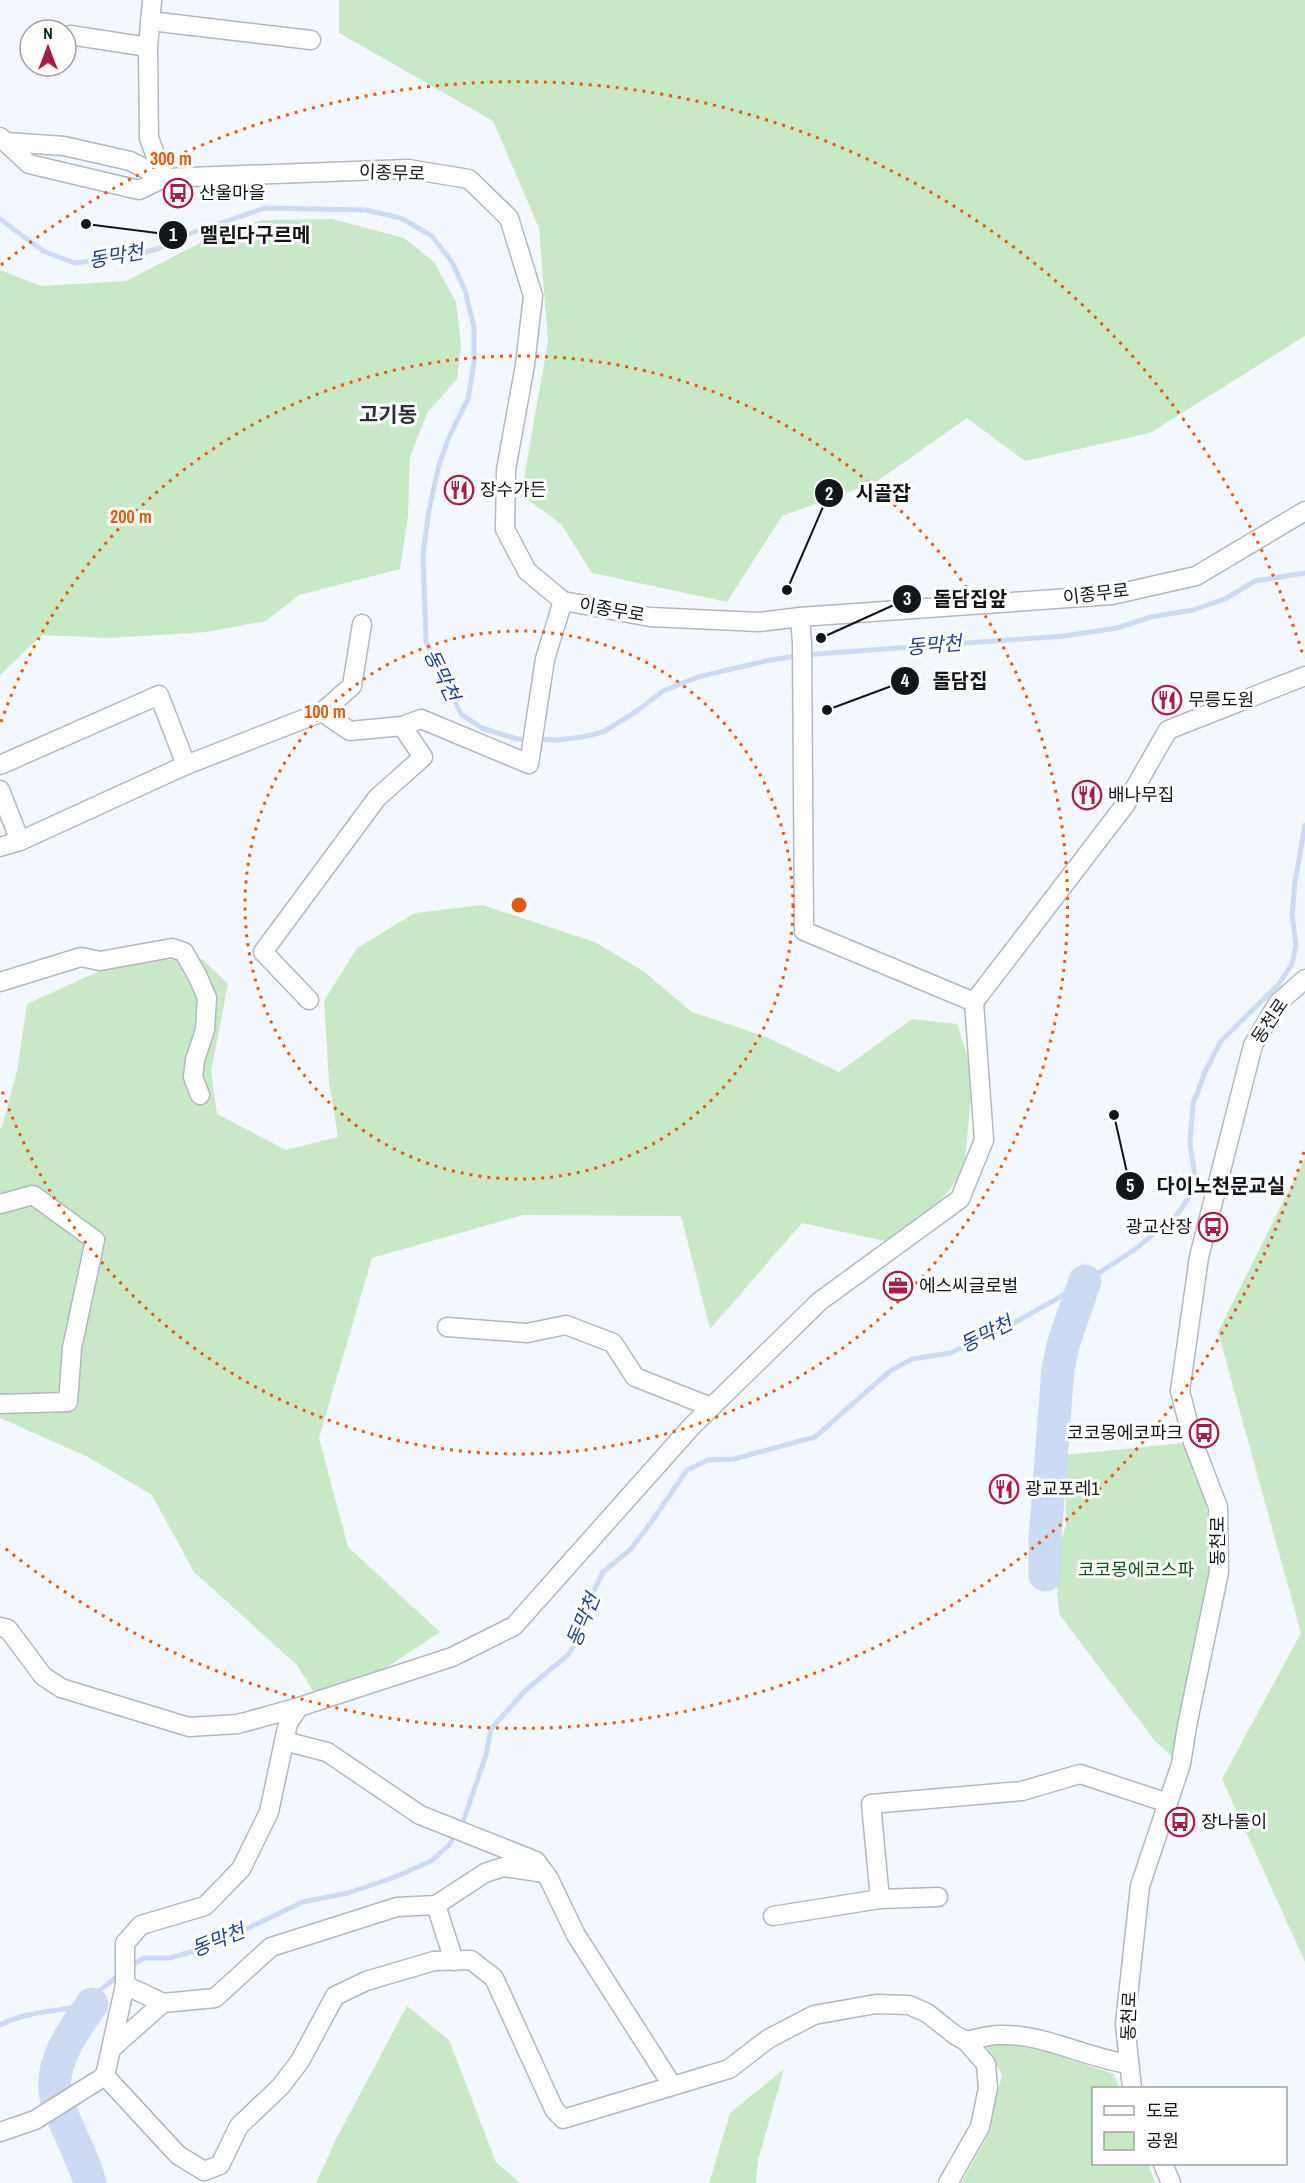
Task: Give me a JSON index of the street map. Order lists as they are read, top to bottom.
{
  "streets": {
    "street": ["이종무로", "동천로"]
  },
  "districts": ["고기동"],
  "water": ["동막천"],
  "parks": ["코코몽에코스파"],
  "places": {
    "bus stop": [
      "산울마을",
      "광교산장",
      "코코몽에코파크",
      "장나돌이"
    ],
    "other": [
      "멜린다구르메",
      "시골잡",
      "돌담집앞",
      "돌담집",
      "다이노천문교실"
    ],
    "restaurant": [
      "장수가든",
      "무릉도원",
      "배나무집",
      "광교포레1"
    ],
    "office": ["에스씨글로벌"]
  },
  "legend": ["도로", "공원"],
  "north": "top",
  "rings": ["300 m", "200 m", "100 m"]
}
